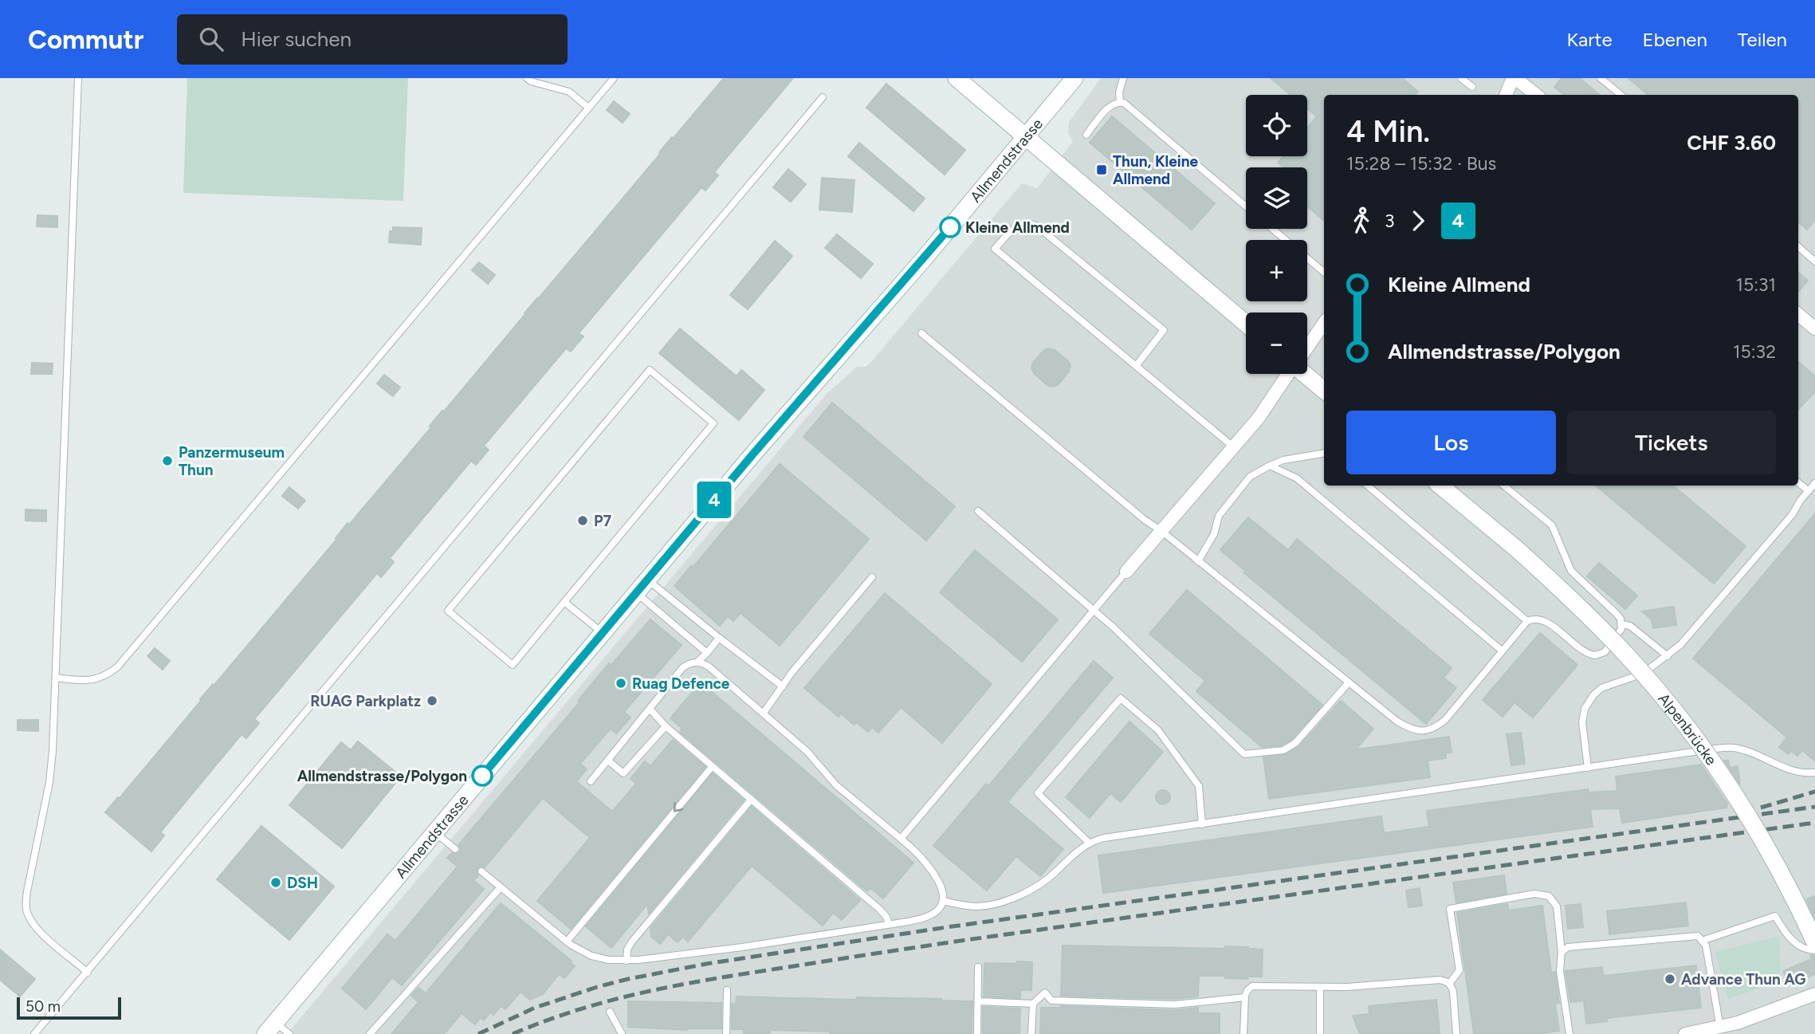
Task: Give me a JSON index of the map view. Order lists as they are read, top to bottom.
{
  "streets": {
    "main road": ["Allmendstrasse", "Alpenbrücke"]
  },
  "places": {
    "transit": ["Thun, Kleine Allmend"],
    "other": [
      "Kleine Allmend",
      "Panzermuseum Thun",
      "P7",
      "Ruag Defence",
      "RUAG Parkplatz",
      "Allmendstrasse/Polygon",
      "DSH",
      "Advance Thun AG"
    ]
  },
  "lines": ["bus line 4"],
  "scale_bar": "50 m",
  "page": {
    "header": "Commutr",
    "search": "Hier suchen",
    "nav": ["Karte", "Ebenen", "Teilen"],
    "on_map": "4",
    "map_buttons": ["+", "−"],
    "heading": ["4 Min.", "15:28 – 15:32 · Bus", "CHF 3.60"],
    "legs": ["3", "4"],
    "list": [
      {
        "name": "Kleine Allmend",
        "value": "15:31"
      },
      {
        "name": "Allmendstrasse/Polygon",
        "value": "15:32"
      }
    ],
    "buttons": ["Los", "Tickets"],
    "scale": "50 m"
  }
}
